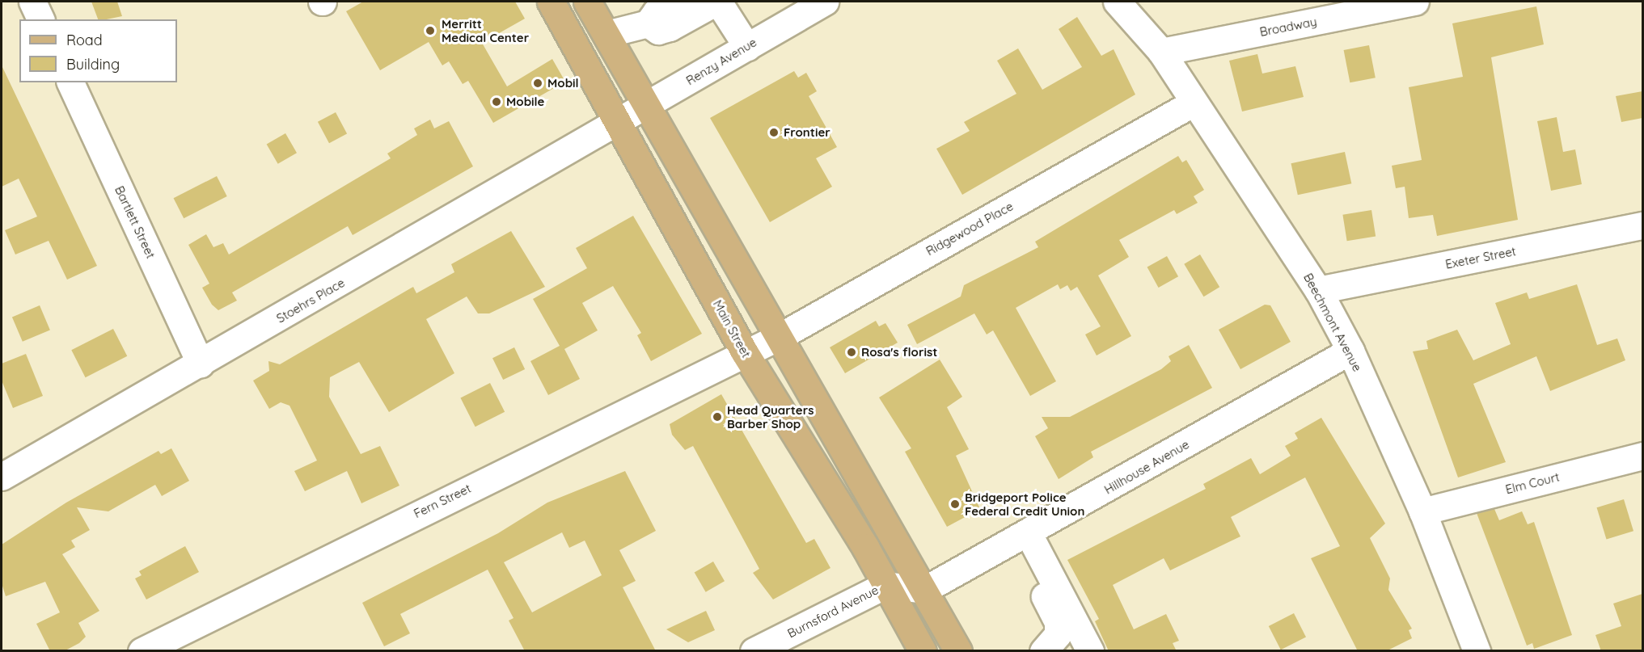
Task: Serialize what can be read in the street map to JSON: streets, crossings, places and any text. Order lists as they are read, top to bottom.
{
  "streets": {
    "main road": ["Main Street"],
    "street": [
      "Broadway",
      "Renzy Avenue",
      "Bartlett Street",
      "Ridgewood Place",
      "Exeter Street",
      "Stoehrs Place",
      "Beechmont Avenue",
      "Hillhouse Avenue",
      "Elm Court",
      "Fern Street",
      "Burnsford Avenue"
    ]
  },
  "crossings": [
    ["Broadway", "Beechmont Avenue"],
    ["Renzy Avenue", "Stoehrs Place"],
    ["Renzy Avenue", "Main Street"],
    ["Bartlett Street", "Stoehrs Place"],
    ["Ridgewood Place", "Beechmont Avenue"],
    ["Ridgewood Place", "Main Street"],
    ["Ridgewood Place", "Fern Street"],
    ["Exeter Street", "Beechmont Avenue"],
    ["Stoehrs Place", "Main Street"],
    ["Beechmont Avenue", "Hillhouse Avenue"],
    ["Beechmont Avenue", "Elm Court"],
    ["Main Street", "Fern Street"],
    ["Main Street", "Burnsford Avenue"]
  ],
  "places": [
    "Merritt Medical Center",
    "Mobil",
    "Mobile",
    "Frontier",
    "Rosa's florist",
    "Head Quarters Barber Shop",
    "Bridgeport Police Federal Credit Union"
  ],
  "legend": ["Road", "Building"]
}
